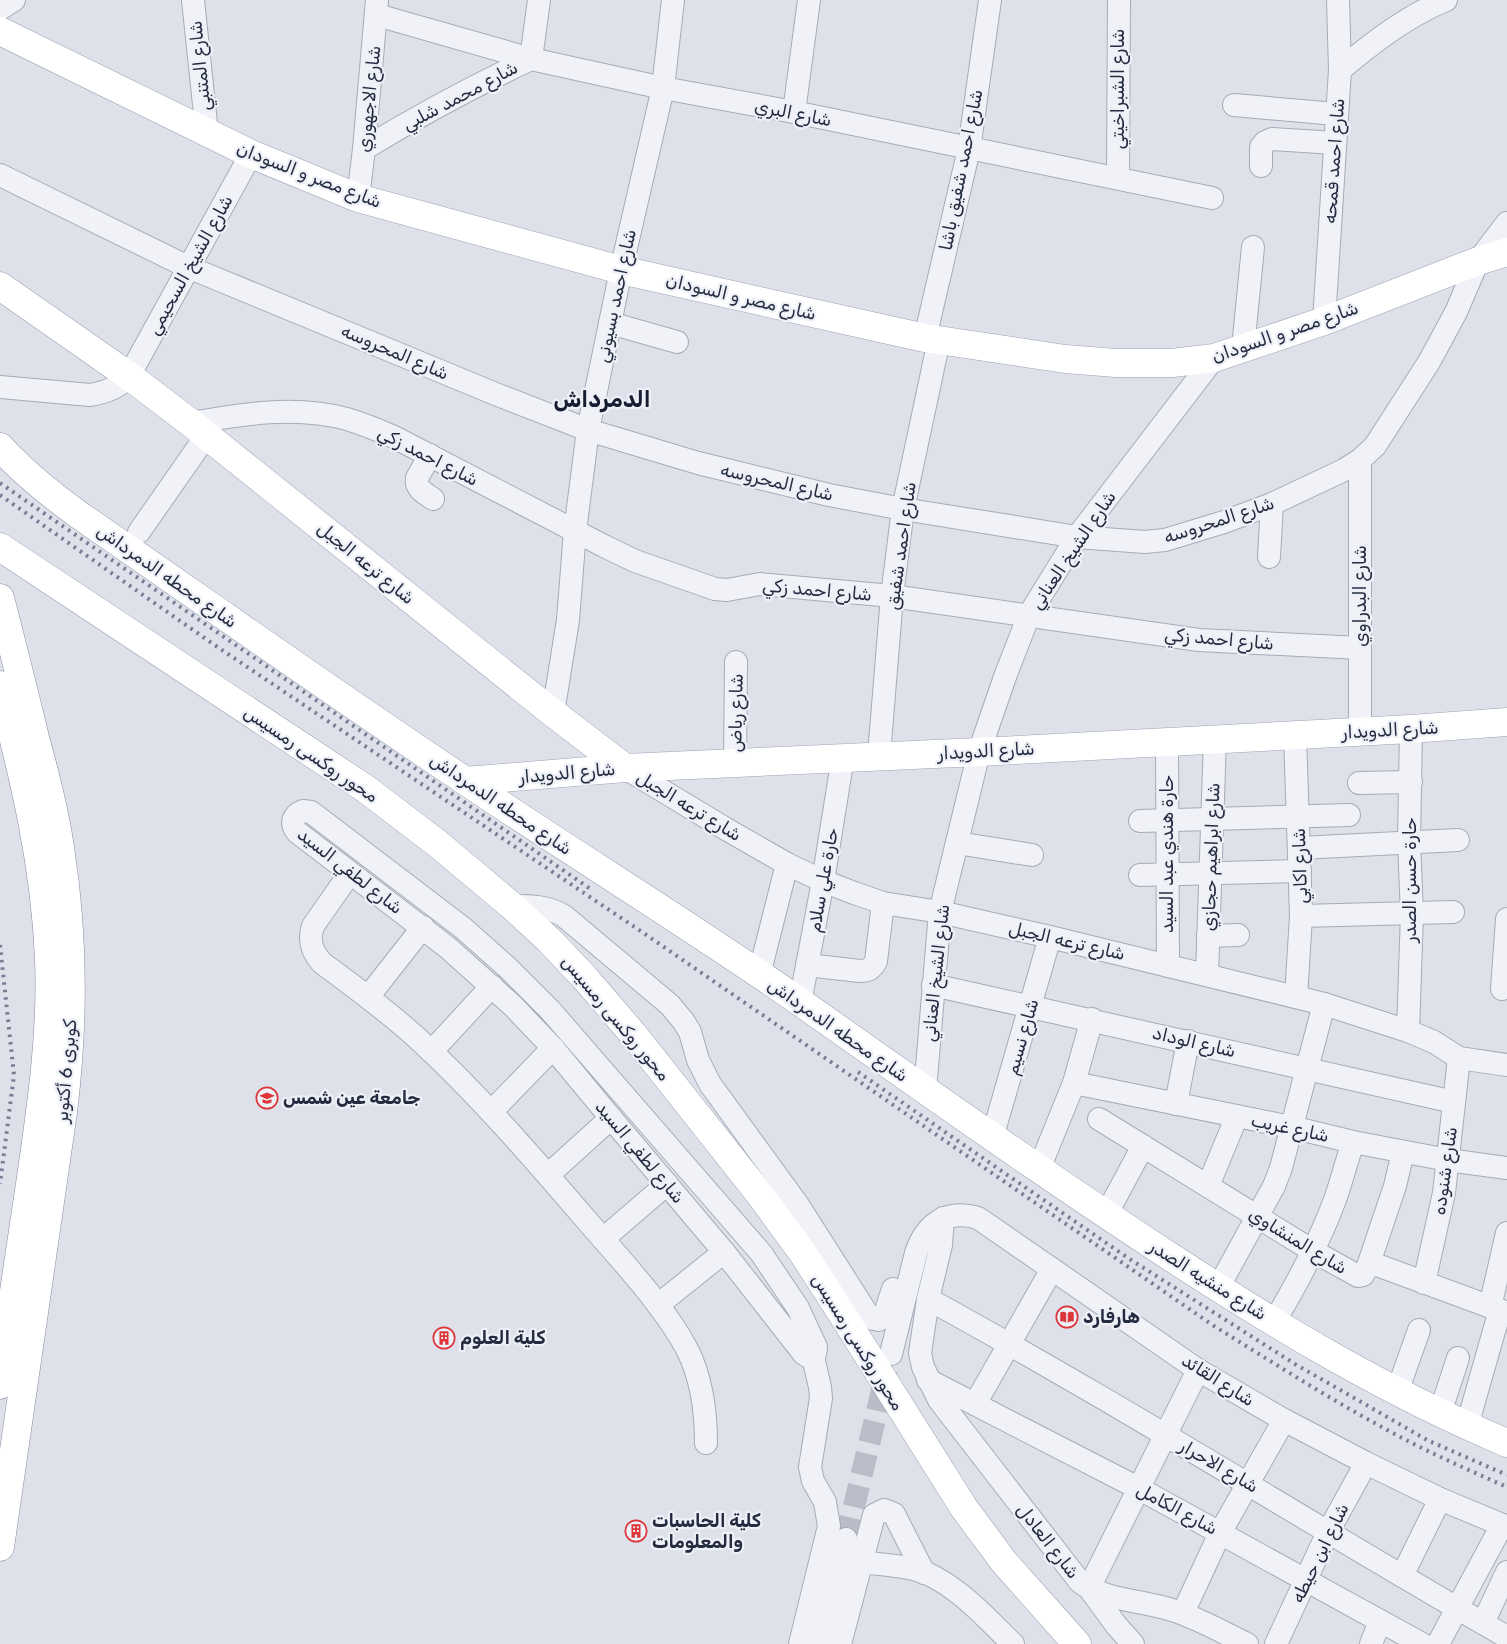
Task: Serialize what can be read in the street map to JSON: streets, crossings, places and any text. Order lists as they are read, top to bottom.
{
  "streets": {
    "main road": [
      "شارع مصر و السودان",
      "شارع ترعه الجبل",
      "شارع محطه الدمرداش",
      "شارع الدويدار",
      "محور روكسى رمسيس",
      "كوبرى 6 أكتوبر",
      "شارع منشيه الصدر"
    ],
    "street": [
      "شارع المتنبي",
      "شارع الشبراخيتي",
      "شارع محمد شلبي",
      "شارع الاجهوري",
      "شارع البري",
      "شارع احمد قمحه",
      "شارع احمد شفيق باشا",
      "شارع الشيخ السحيمي",
      "شارع احمد بسيوني",
      "شارع المحروسه",
      "شارع احمد زكي",
      "شارع احمد شفيق",
      "شارع الشيخ العناني",
      "شارع البدراوي",
      "شارع رياض",
      "حارة هندي عبد السيد",
      "شارع ابراهيم حجازي",
      "شارع اكابي",
      "شارع لطفي السيد",
      "حارة علي سلام",
      "حارة حسن الصدر",
      "شارع نسيم",
      "شارع الوداد",
      "شارع غريب",
      "شارع شنوده",
      "شارع المنشاوي",
      "شارع القائد",
      "شارع الاحرار",
      "شارع الكامل",
      "شارع العادل",
      "شارع ابن حيطه"
    ]
  },
  "crossings": [
    ["شارع المتنبي", "شارع مصر و السودان"],
    ["شارع الشبراخيتي", "شارع البري"],
    ["شارع محمد شلبي", "شارع الاجهوري"],
    ["شارع محمد شلبي", "شارع البري"],
    ["شارع الاجهوري", "شارع البري"],
    ["شارع الاجهوري", "شارع مصر و السودان"],
    ["شارع البري", "شارع احمد شفيق باشا"],
    ["شارع البري", "شارع احمد بسيوني"],
    ["شارع احمد قمحه", "شارع مصر و السودان"],
    ["شارع احمد شفيق باشا", "شارع مصر و السودان"],
    ["شارع احمد شفيق باشا", "شارع احمد شفيق"],
    ["شارع مصر و السودان", "شارع الشيخ السحيمي"],
    ["شارع مصر و السودان", "شارع احمد بسيوني"],
    ["شارع مصر و السودان", "شارع المحروسه"],
    ["شارع مصر و السودان", "شارع احمد شفيق"],
    ["شارع مصر و السودان", "شارع الشيخ العناني"],
    ["شارع الشيخ السحيمي", "شارع المحروسه"],
    ["شارع الشيخ السحيمي", "شارع ترعه الجبل"],
    ["شارع احمد بسيوني", "شارع المحروسه"],
    ["شارع احمد بسيوني", "شارع احمد زكي"],
    ["شارع احمد بسيوني", "شارع ترعه الجبل"],
    ["شارع المحروسه", "شارع احمد شفيق"],
    ["شارع المحروسه", "شارع الشيخ العناني"],
    ["شارع المحروسه", "شارع البدراوي"],
    ["شارع احمد زكي", "شارع احمد شفيق"],
    ["شارع احمد زكي", "شارع الشيخ العناني"],
    ["شارع احمد زكي", "شارع ترعه الجبل"],
    ["شارع احمد زكي", "شارع البدراوي"],
    ["شارع احمد شفيق", "شارع الدويدار"],
    ["شارع الشيخ العناني", "شارع ترعه الجبل"],
    ["شارع الشيخ العناني", "شارع محطه الدمرداش"],
    ["شارع الشيخ العناني", "شارع الدويدار"],
    ["شارع الشيخ العناني", "شارع الوداد"],
    ["شارع الشيخ العناني", "شارع منشيه الصدر"],
    ["شارع ترعه الجبل", "شارع الدويدار"],
    ["شارع ترعه الجبل", "حارة هندي عبد السيد"],
    ["شارع ترعه الجبل", "شارع ابراهيم حجازي"],
    ["شارع ترعه الجبل", "شارع اكابي"],
    ["شارع ترعه الجبل", "حارة علي سلام"],
    ["شارع ترعه الجبل", "حارة حسن الصدر"],
    ["شارع ترعه الجبل", "شارع نسيم"],
    ["شارع ترعه الجبل", "شارع شنوده"],
    ["شارع محطه الدمرداش", "شارع الدويدار"],
    ["شارع محطه الدمرداش", "حارة علي سلام"],
    ["شارع محطه الدمرداش", "شارع منشيه الصدر"],
    ["شارع البدراوي", "شارع الدويدار"],
    ["شارع رياض", "شارع الدويدار"],
    ["شارع الدويدار", "حارة هندي عبد السيد"],
    ["شارع الدويدار", "شارع ابراهيم حجازي"],
    ["شارع الدويدار", "شارع اكابي"],
    ["شارع الدويدار", "حارة علي سلام"],
    ["شارع الدويدار", "حارة حسن الصدر"],
    ["محور روكسى رمسيس", "شارع القائد"],
    ["شارع نسيم", "شارع الوداد"],
    ["شارع نسيم", "شارع منشيه الصدر"],
    ["شارع الوداد", "شارع شنوده"],
    ["شارع غريب", "شارع شنوده"],
    ["شارع شنوده", "شارع المنشاوي"],
    ["شارع القائد", "شارع العادل"],
    ["شارع القائد", "شارع ابن حيطه"],
    ["شارع الاحرار", "شارع العادل"],
    ["شارع الاحرار", "شارع ابن حيطه"],
    ["شارع الكامل", "شارع العادل"],
    ["شارع الكامل", "شارع ابن حيطه"]
  ],
  "districts": ["الدمرداش"],
  "places": {
    "school or university": ["جامعة عين شمس"],
    "library": ["هارفارد"],
    "building": ["كلية العلوم", "كلية الحاسبات والمعلومات"]
  }
}
